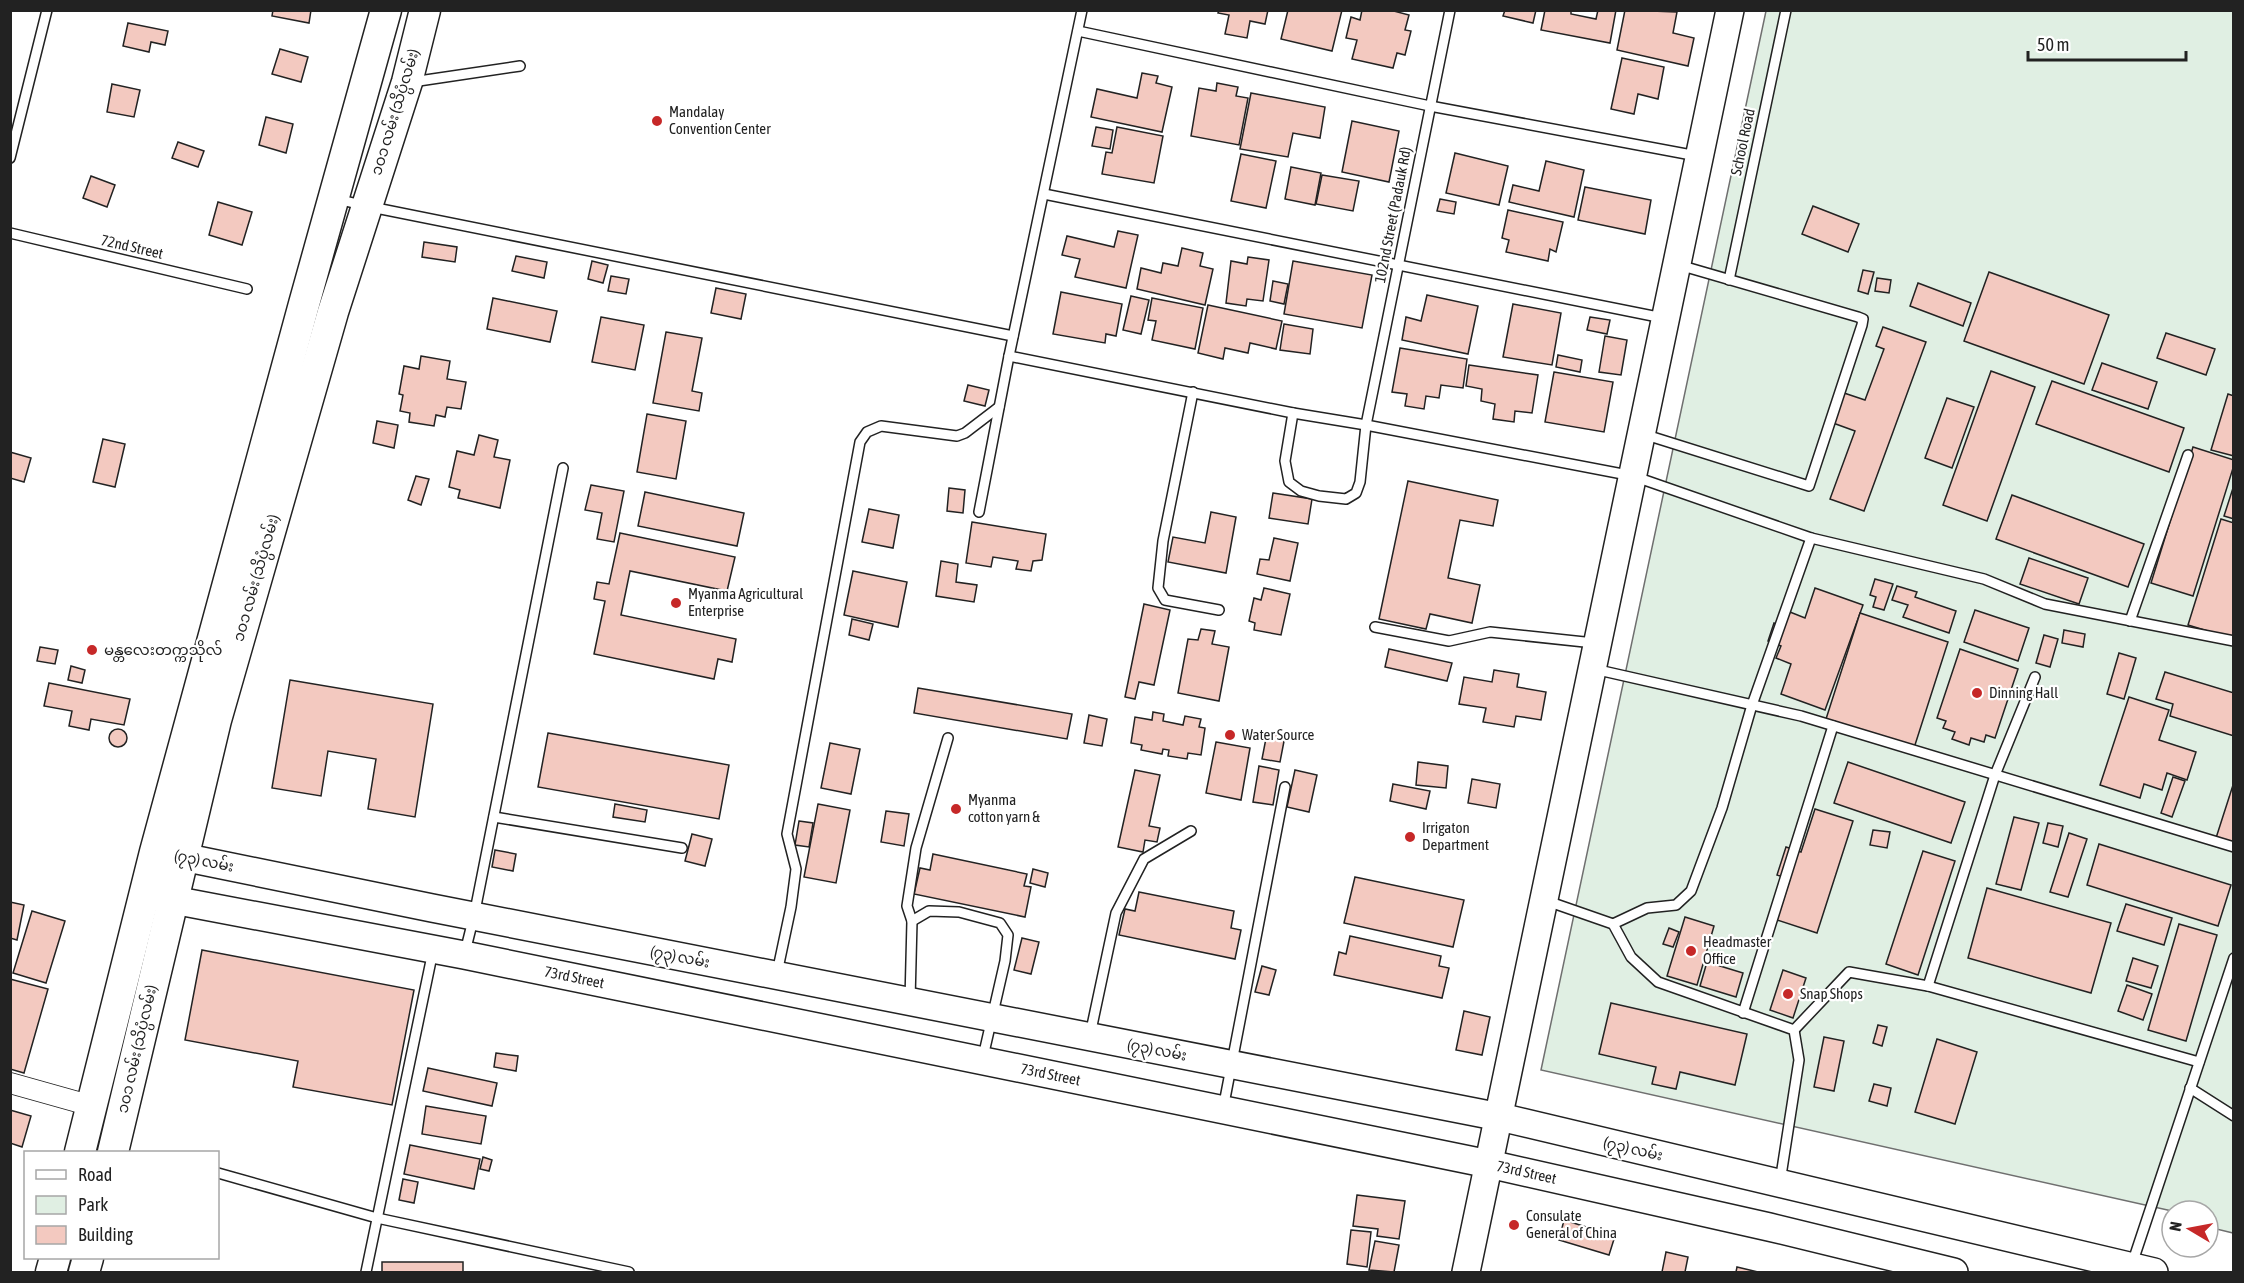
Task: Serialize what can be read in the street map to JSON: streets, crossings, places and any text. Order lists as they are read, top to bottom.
{
  "streets": {
    "main road": ["၁၀၁ လမ်း (သိပ္ပံလမ်း)", "(၇၃) လမ်း", "73rd Street"],
    "lane": ["School Road", "102nd Street (Padauk Rd)", "72nd Street"]
  },
  "crossings": [
    ["၁၀၁ လမ်း (သိပ္ပံလမ်း)", "(၇၃) လမ်း"],
    ["၁၀၁ လမ်း (သိပ္ပံလမ်း)", "73rd Street"]
  ],
  "places": [
    "Mandalay Convention Center",
    "Myanma Agricultural Enterprise",
    "မန္တလေးတက္ကသိုလ်",
    "Dinning Hall",
    "Water Source",
    "Myanma cotton yarn &",
    "Irrigaton Department",
    "Headmaster Office",
    "Snap Shops",
    "Consulate General of China"
  ],
  "legend": ["Road", "Park", "Building"],
  "scale_bar": "50 m",
  "north": "left"
}
